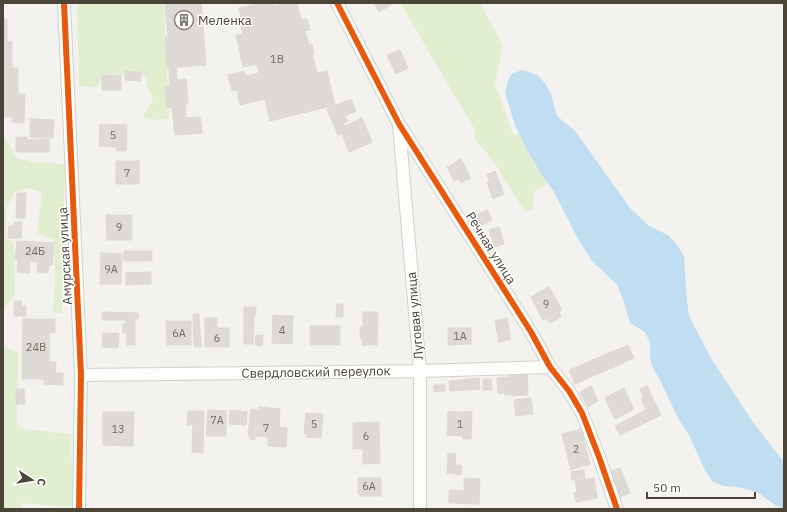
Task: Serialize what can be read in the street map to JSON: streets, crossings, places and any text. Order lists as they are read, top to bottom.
{
  "streets": {
    "street": [
      "Речная улица",
      "Амурская улица",
      "Луговая улица",
      "Свердловский переулок"
    ]
  },
  "crossings": [
    ["Речная улица", "Луговая улица"],
    ["Речная улица", "Свердловский переулок"],
    ["Амурская улица", "Свердловский переулок"],
    ["Луговая улица", "Свердловский переулок"]
  ],
  "places": {
    "building": ["Меленка"]
  },
  "house_numbers": [
    "1В",
    "5",
    "7",
    "9",
    "24Б",
    "9А",
    "9",
    "4",
    "6А",
    "1А",
    "6",
    "24В",
    "7А",
    "5",
    "1",
    "7",
    "13",
    "6",
    "2",
    "6А"
  ],
  "scale_bar": "50 m",
  "north": "right"
}
